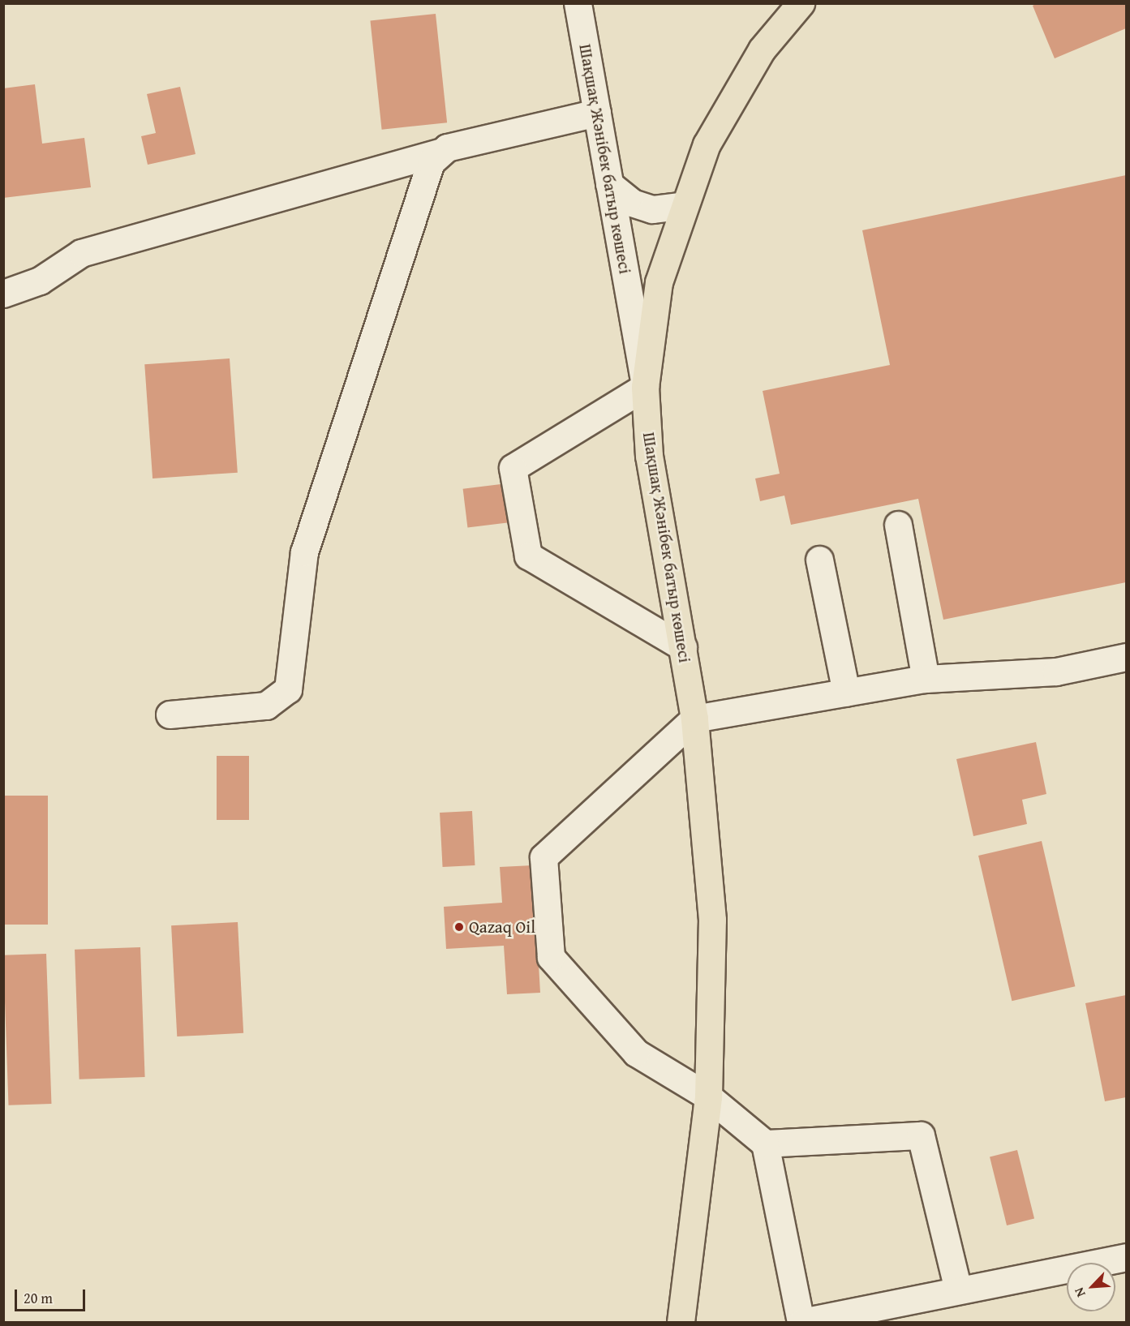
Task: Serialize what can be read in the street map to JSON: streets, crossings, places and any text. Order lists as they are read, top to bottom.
{
  "streets": {
    "main road": ["Шақшақ Жәнібек батыр көшесі"]
  },
  "places": ["Qazaq Oil"],
  "scale_bar": "20 m",
  "north": "bottom left"
}
